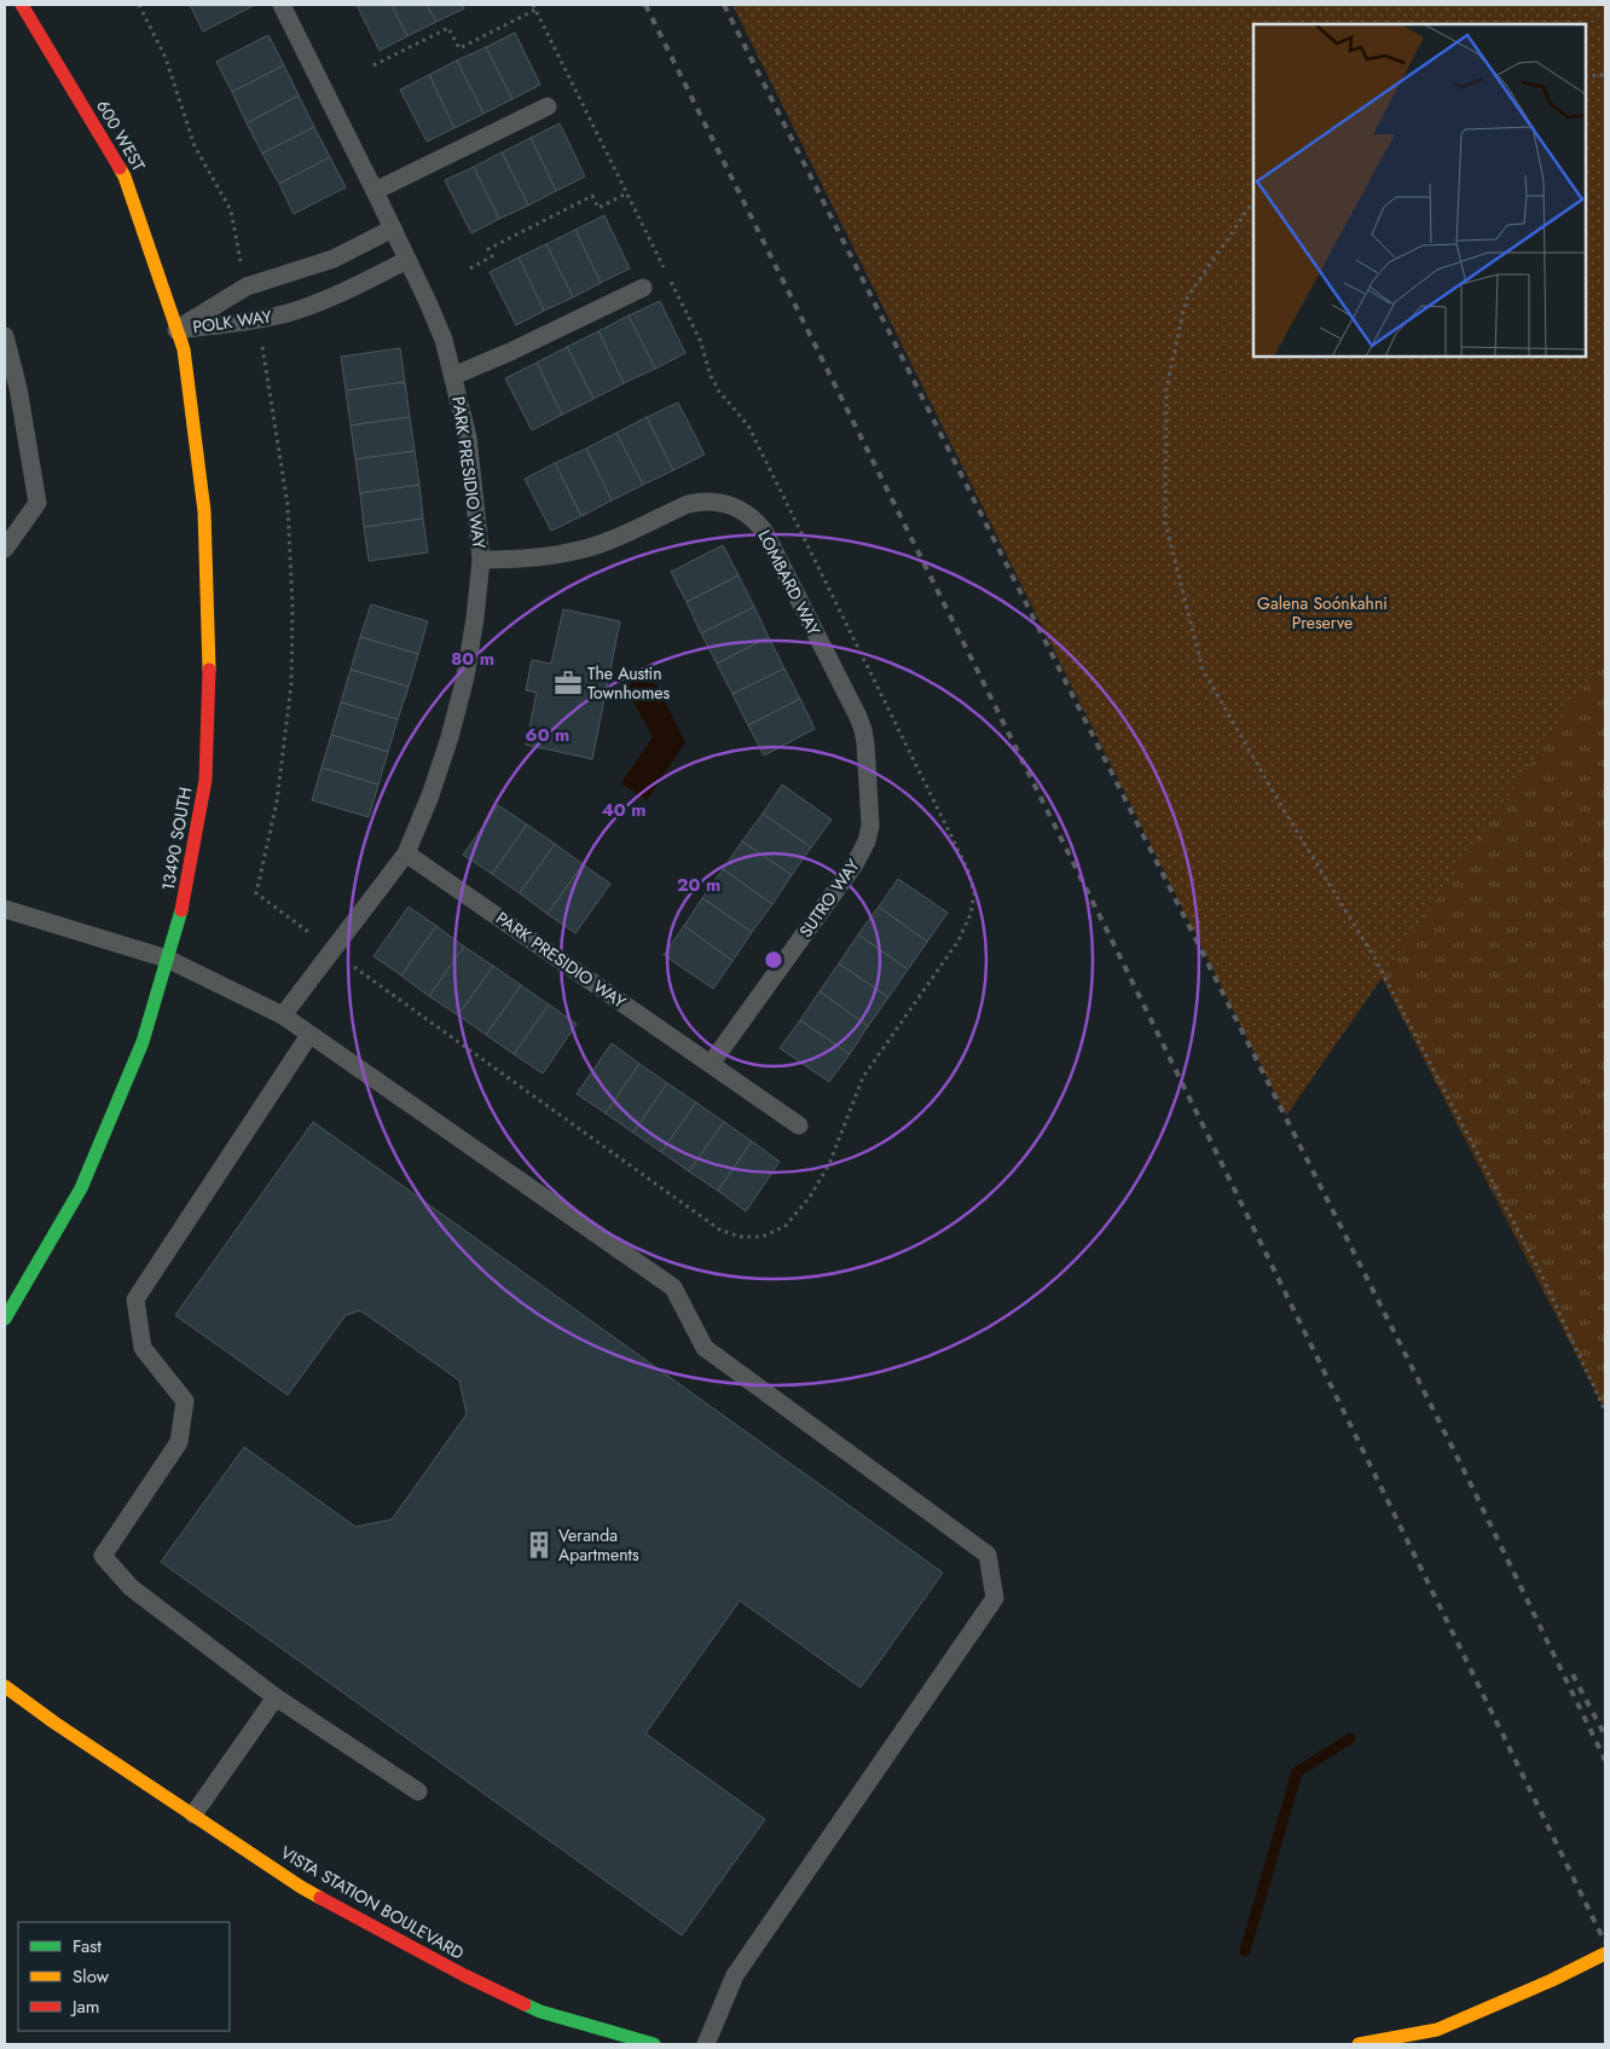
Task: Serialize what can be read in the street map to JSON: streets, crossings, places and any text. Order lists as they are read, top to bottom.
{
  "streets": {
    "main road": ["600 WEST", "13490 SOUTH", "VISTA STATION BOULEVARD"],
    "lane": [
      "POLK WAY",
      "PARK PRESIDIO WAY",
      "LOMBARD WAY",
      "SUTRO WAY"
    ]
  },
  "crossings": [
    ["600 WEST", "POLK WAY"],
    ["600 WEST", "13490 SOUTH"],
    ["POLK WAY", "PARK PRESIDIO WAY"],
    ["POLK WAY", "13490 SOUTH"],
    ["PARK PRESIDIO WAY", "LOMBARD WAY"],
    ["PARK PRESIDIO WAY", "SUTRO WAY"],
    ["LOMBARD WAY", "SUTRO WAY"]
  ],
  "parks": ["Galena Soónkahni Preserve"],
  "places": {
    "office": ["The Austin Townhomes"],
    "building": ["Veranda Apartments"]
  },
  "legend": ["Fast", "Slow", "Jam"],
  "rings": [
    "80 m",
    "60 m",
    "40 m",
    "20 m"
  ]
}
